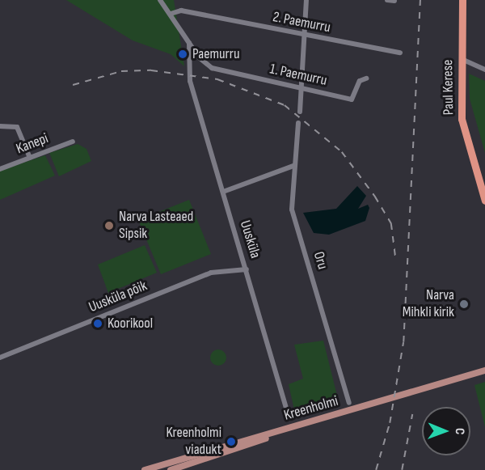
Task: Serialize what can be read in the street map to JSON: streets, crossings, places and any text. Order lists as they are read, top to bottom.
{
  "streets": {
    "highway": ["Paul Kerese"],
    "main road": ["Kreenholmi"],
    "street": [
      "2. Paemurru",
      "1. Paemurru",
      "Kanepi",
      "Uusküla",
      "Oru",
      "Uusküla põik"
    ]
  },
  "crossings": [
    ["1. Paemurru", "Uusküla"],
    ["Uusküla", "Uusküla põik"]
  ],
  "places": [
    "Paemurru",
    "Narva Lasteaed Sipsik",
    "Narva Mihkli kirik",
    "Koorikool",
    "Kreenholmi viadukt"
  ],
  "north": "right"
}
